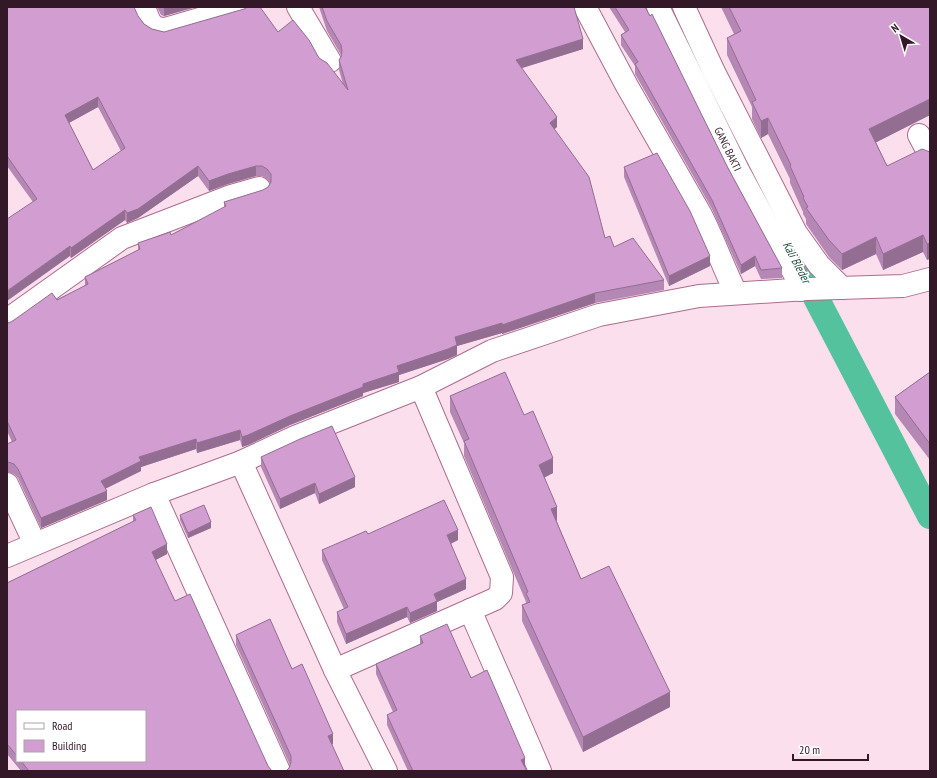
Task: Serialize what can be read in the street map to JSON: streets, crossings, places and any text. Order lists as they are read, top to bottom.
{
  "streets": {
    "street": ["GANG BAKTI"]
  },
  "water": ["Kali Bleder"],
  "legend": ["Road", "Building"],
  "scale_bar": "20 m",
  "north": "top left"
}
